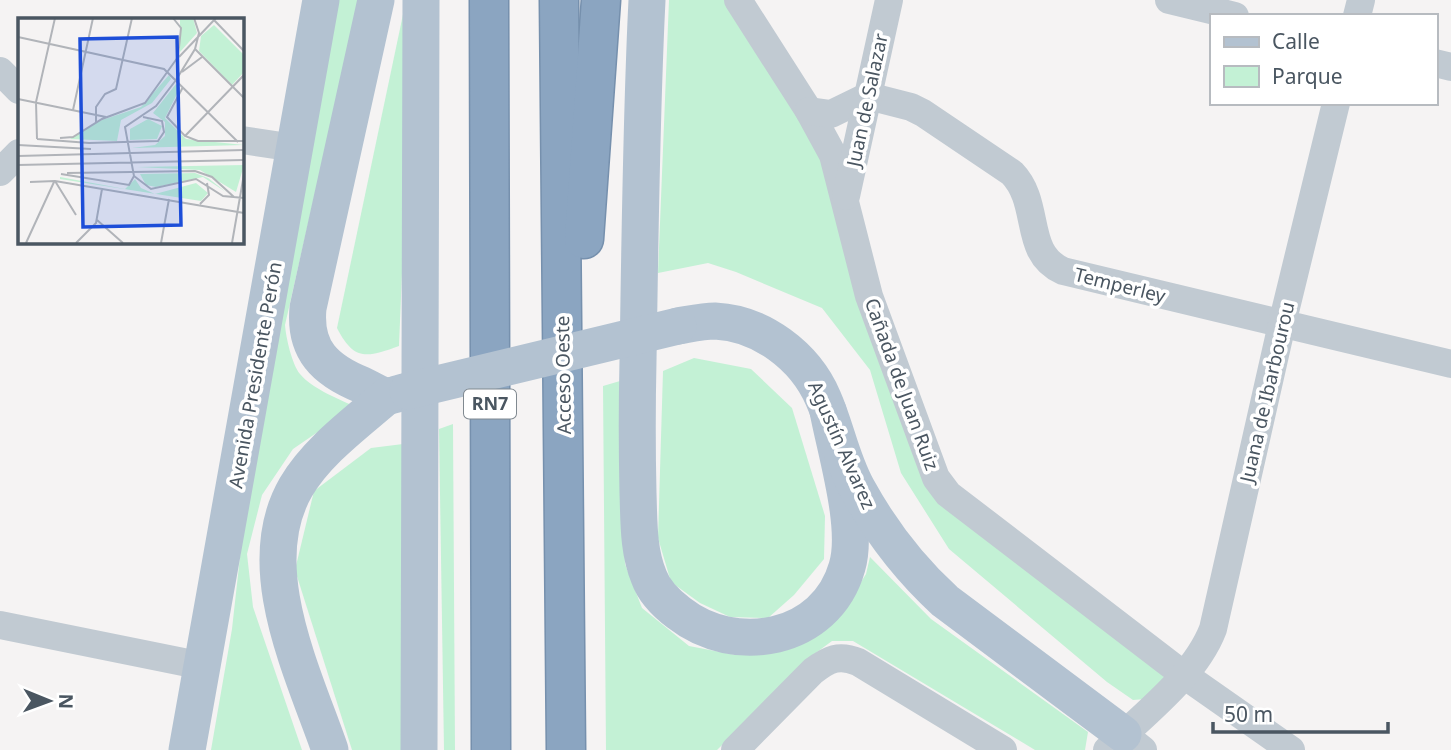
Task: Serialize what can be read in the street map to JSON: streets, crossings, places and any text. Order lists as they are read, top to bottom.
{
  "streets": {
    "highway": ["Acceso Oeste", "RN7"],
    "main road": ["Avenida Presidente Perón", "Agustín Alvarez"],
    "street": [
      "Juan de Salazar",
      "Temperley",
      "Cañada de Juan Ruiz",
      "Juana de Ibarbourou"
    ]
  },
  "crossings": [
    ["Juan de Salazar", "Temperley"],
    ["Juan de Salazar", "Cañada de Juan Ruiz"],
    ["Temperley", "Juana de Ibarbourou"],
    ["Cañada de Juan Ruiz", "Juana de Ibarbourou"],
    ["Juana de Ibarbourou", "Agustín Alvarez"]
  ],
  "legend": ["Calle", "Parque"],
  "scale_bar": "50 m",
  "north": "right"
}
